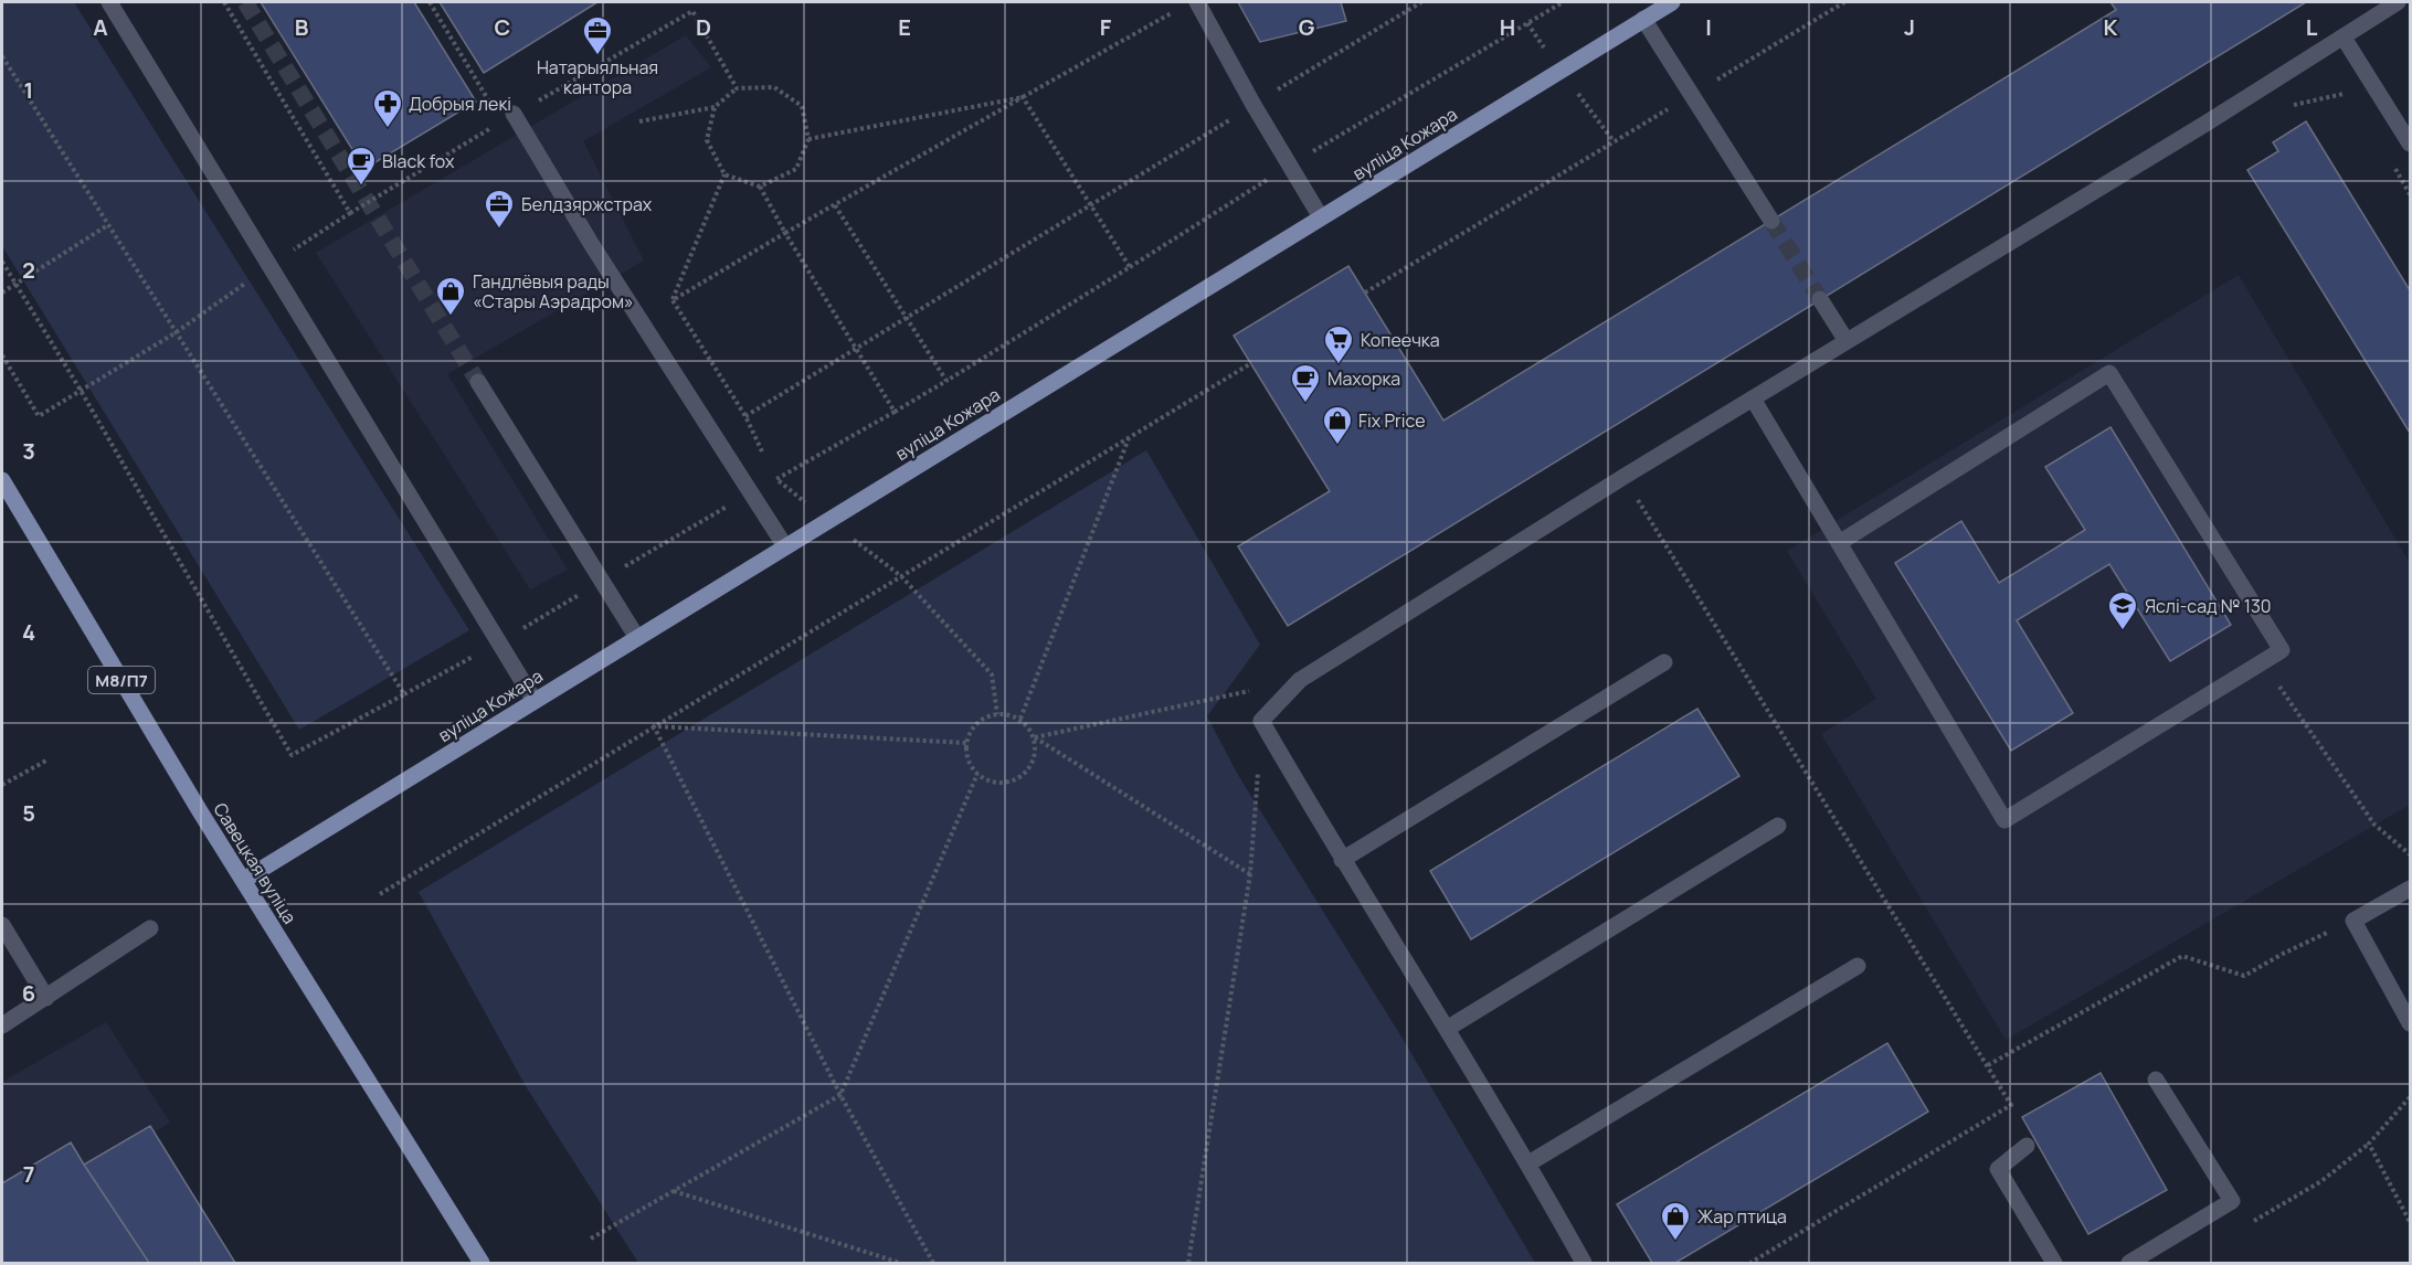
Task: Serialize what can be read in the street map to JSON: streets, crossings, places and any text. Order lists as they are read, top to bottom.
{
  "streets": {
    "main road": ["вуліца Кожара", "М8/П7", "Савецкая вуліца"]
  },
  "crossings": [
    ["вуліца Кожара", "Савецкая вуліца"]
  ],
  "places": {
    "office": ["Натарыяльная кантора", "Белдзяржстрах"],
    "pharmacy": ["Добрыя лекі"],
    "cafe": ["Black fox", "Махорка"],
    "shop": ["Гандлёвыя рады «Стары Аэрадром»", "Fix Price", "Жар птица"],
    "supermarket": ["Копеечка"],
    "school or university": ["Яслі-сад № 130"]
  },
  "grid": {
    "columns": [
      "A",
      "B",
      "C",
      "D",
      "E",
      "F",
      "G",
      "H",
      "I",
      "J",
      "K",
      "L"
    ],
    "rows": [
      "1",
      "2",
      "3",
      "4",
      "5",
      "6",
      "7"
    ]
  }
}
